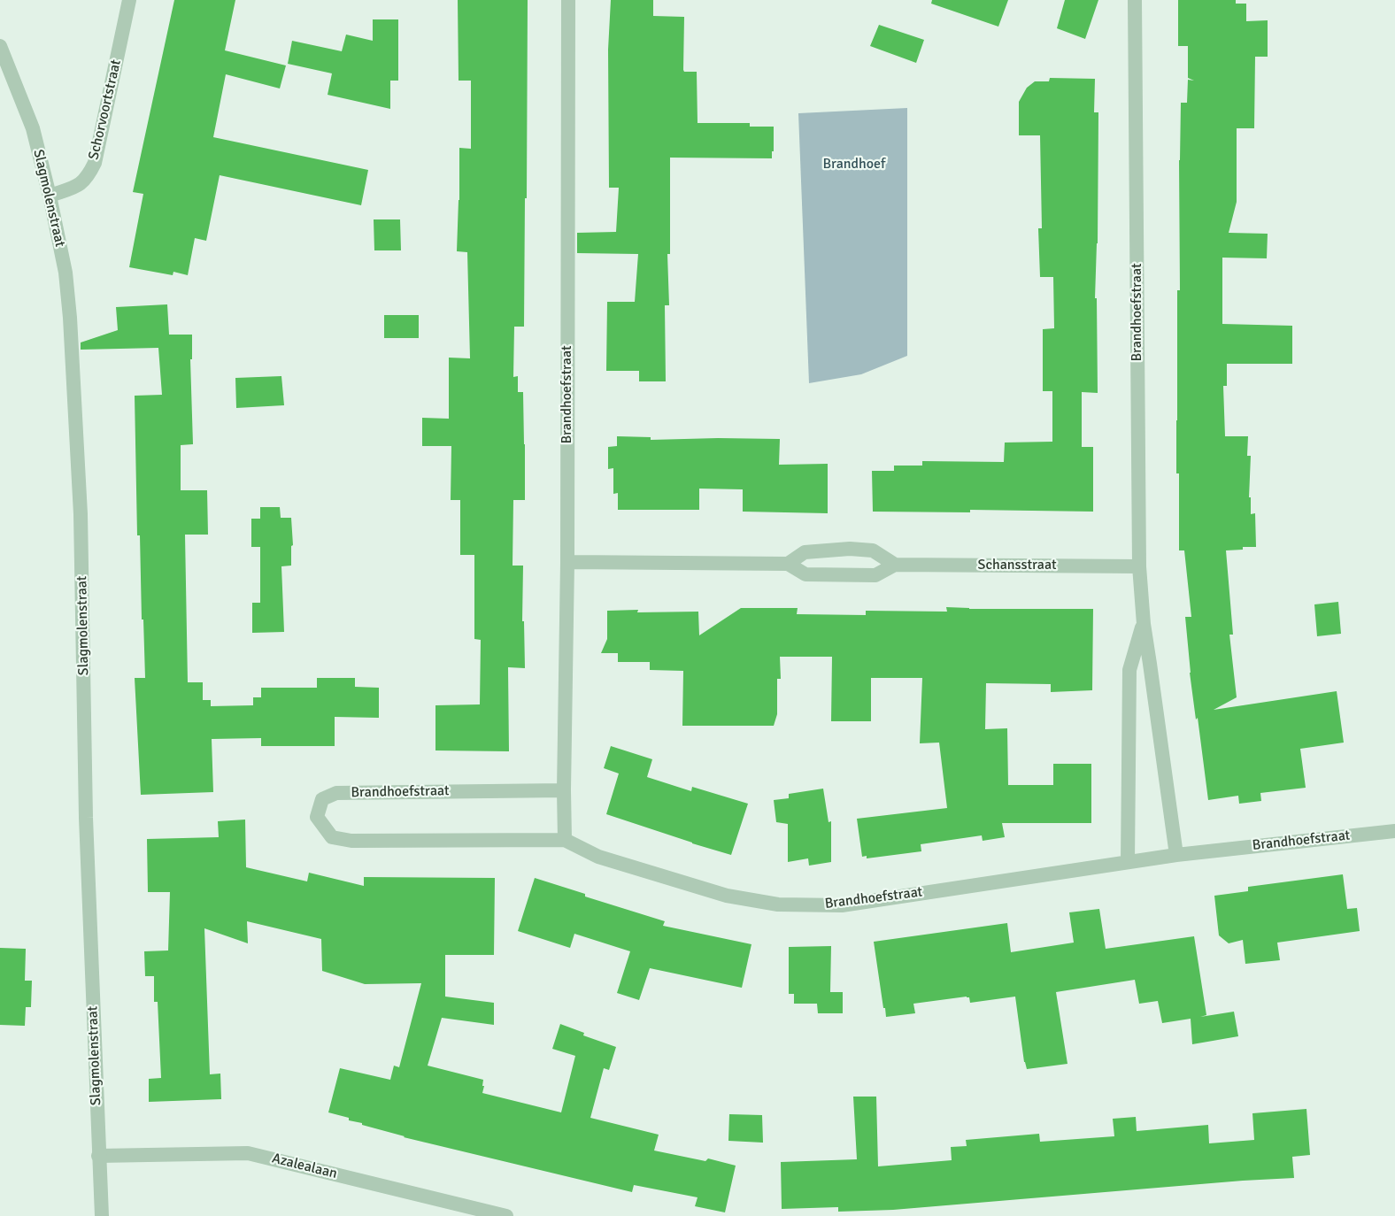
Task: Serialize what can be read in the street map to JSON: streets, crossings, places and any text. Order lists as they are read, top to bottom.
{
  "streets": {
    "street": [
      "Schorvoortstraat",
      "Slagmolenstraat",
      "Brandhoefstraat",
      "Schansstraat",
      "Azalealaan"
    ]
  },
  "crossings": [
    ["Schorvoortstraat", "Slagmolenstraat"],
    ["Slagmolenstraat", "Azalealaan"],
    ["Brandhoefstraat", "Schansstraat"]
  ],
  "parks": ["Brandhoef"]
}
